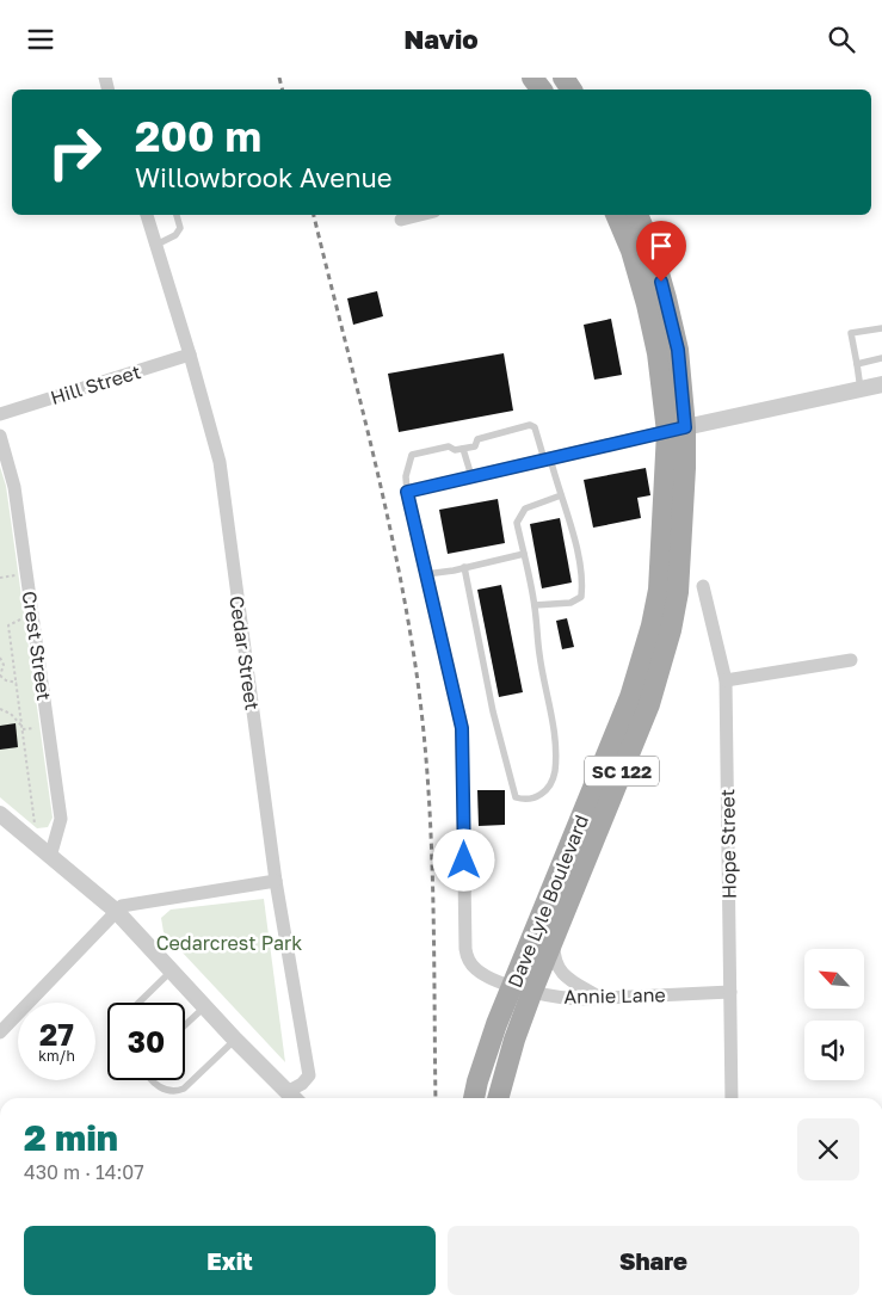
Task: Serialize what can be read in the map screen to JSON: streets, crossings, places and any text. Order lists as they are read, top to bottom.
{
  "streets": {
    "main road": ["SC 122", "Dave Lyle Boulevard"],
    "street": [
      "Hill Street",
      "Crest Street",
      "Cedar Street",
      "Hope Street",
      "Annie Lane"
    ]
  },
  "crossings": [
    ["Hill Street", "Cedar Street"],
    ["Hope Street", "Annie Lane"],
    ["Dave Lyle Boulevard", "Annie Lane"]
  ],
  "parks": ["Cedarcrest Park"],
  "north": "top left",
  "page": {
    "header": "Navio",
    "turn": ["200 m", "Willowbrook Avenue"],
    "speed": "27 km/h",
    "limit": "30",
    "heading": ["2 min", "430 m · 14:07"],
    "buttons": ["Exit", "Share"]
  }
}
